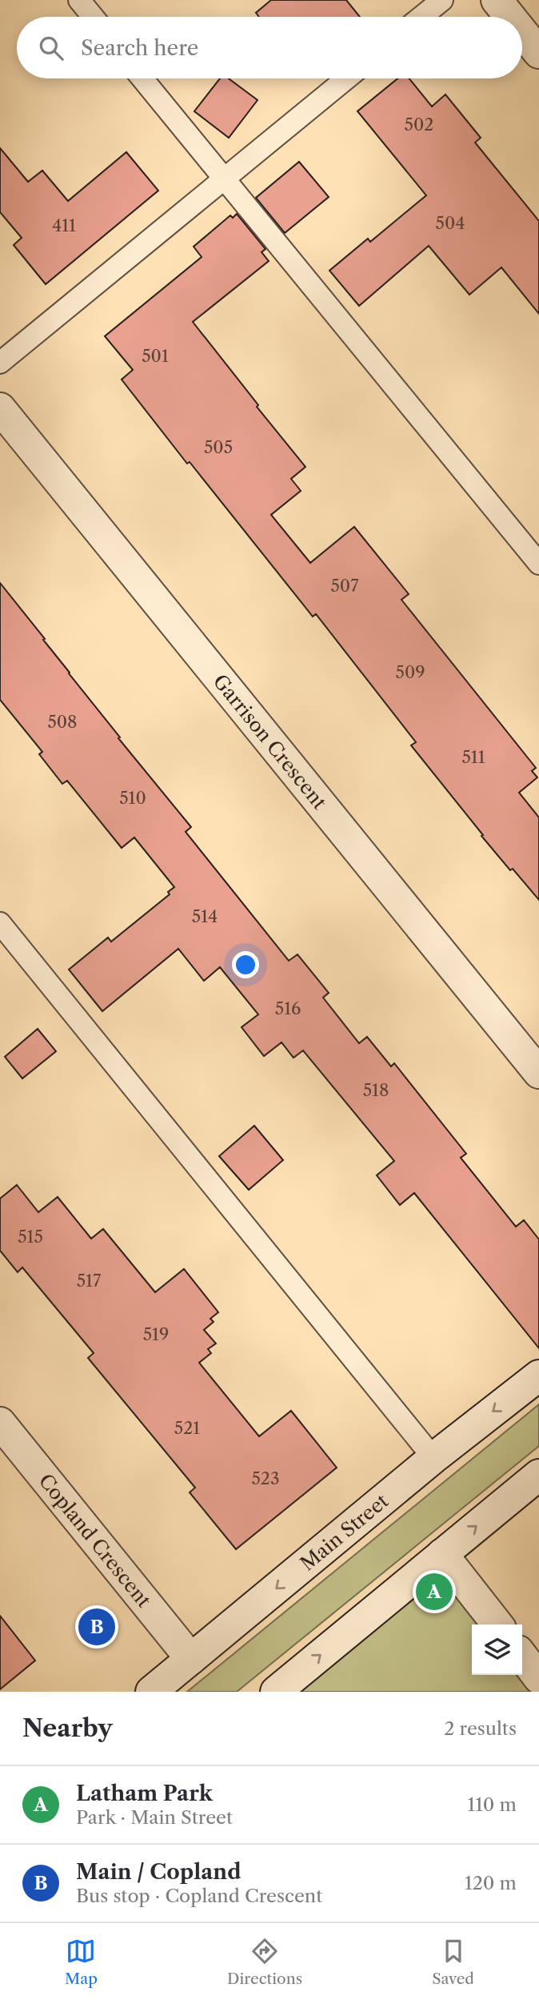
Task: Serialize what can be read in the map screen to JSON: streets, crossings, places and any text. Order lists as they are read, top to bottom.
{
  "streets": {
    "street": ["Garrison Crescent", "Main Street", "Copland Crescent"]
  },
  "crossings": [
    ["Main Street", "Copland Crescent"]
  ],
  "house_numbers": [
    "502",
    "504",
    "411",
    "501",
    "505",
    "507",
    "509",
    "508",
    "511",
    "510",
    "514",
    "516",
    "518",
    "515",
    "517",
    "519",
    "521",
    "523"
  ],
  "page": {
    "search": "Search here",
    "pins": ["A", "B"],
    "heading": ["Nearby", "2 results"],
    "list": [
      {
        "mark": "A",
        "name": "Latham Park",
        "note": "Park · Main Street",
        "value": "110 m"
      },
      {
        "mark": "B",
        "name": "Main / Copland",
        "note": "Bus stop · Copland Crescent",
        "value": "120 m"
      }
    ],
    "nav": ["Map", "Directions", "Saved"]
  }
}
